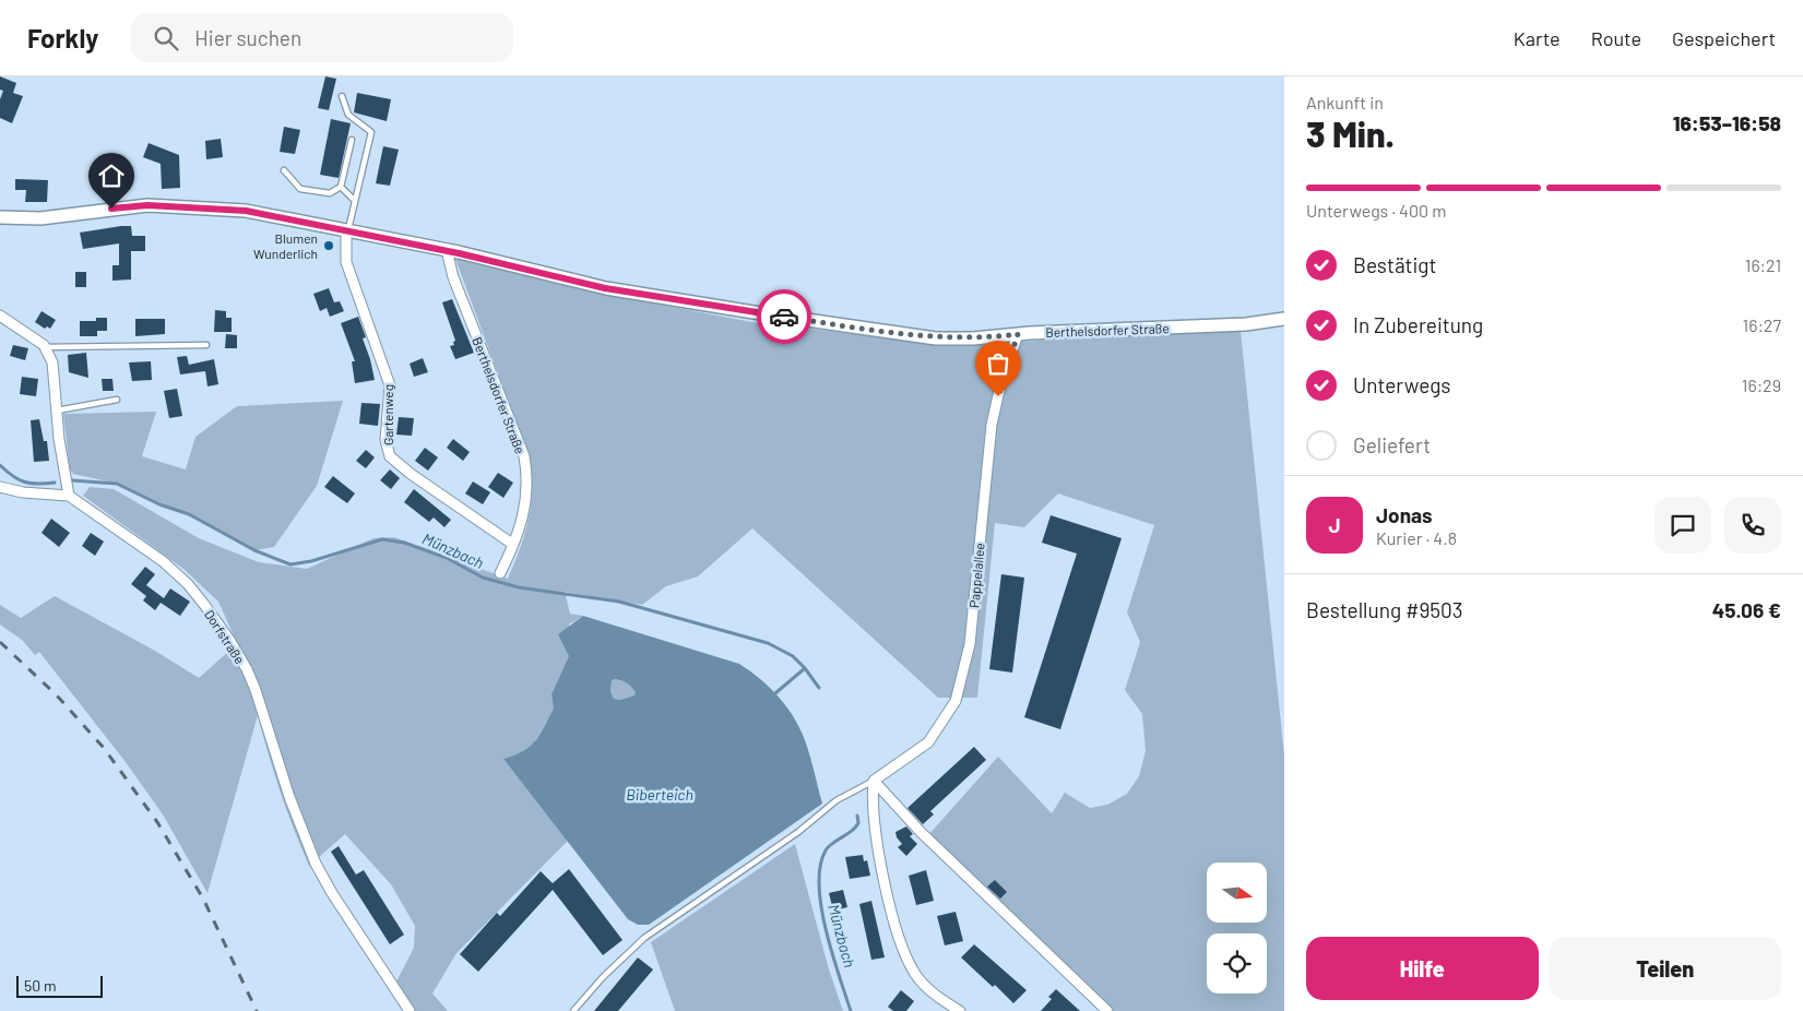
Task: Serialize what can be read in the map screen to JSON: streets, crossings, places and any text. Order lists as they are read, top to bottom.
{
  "streets": {
    "street": [
      "Berthelsdorfer Straße",
      "Gartenweg",
      "Pappelallee",
      "Dorfstraße"
    ]
  },
  "crossings": [
    ["Berthelsdorfer Straße", "Gartenweg"],
    ["Berthelsdorfer Straße", "Pappelallee"]
  ],
  "water": ["Münzbach", "Biberteich"],
  "places": ["Blumen Wunderlich"],
  "scale_bar": "50 m",
  "north": "right",
  "page": {
    "header": "Forkly",
    "search": "Hier suchen",
    "nav": ["Karte", "Route", "Gespeichert"],
    "heading": ["3 Min.", "Ankunft in", "16:53–16:58"],
    "panel": [
      "Jonas",
      "Kurier · 4.8",
      "Bestellung #9503",
      "45.06 €"
    ],
    "bar": "Unterwegs · 400 m",
    "list": [
      ["Bestätigt", "16:21"],
      ["In Zubereitung", "16:27"],
      ["Unterwegs", "16:29"],
      "Geliefert"
    ],
    "round": "J",
    "buttons": ["Hilfe", "Teilen"],
    "scale": "50 m"
  }
}
